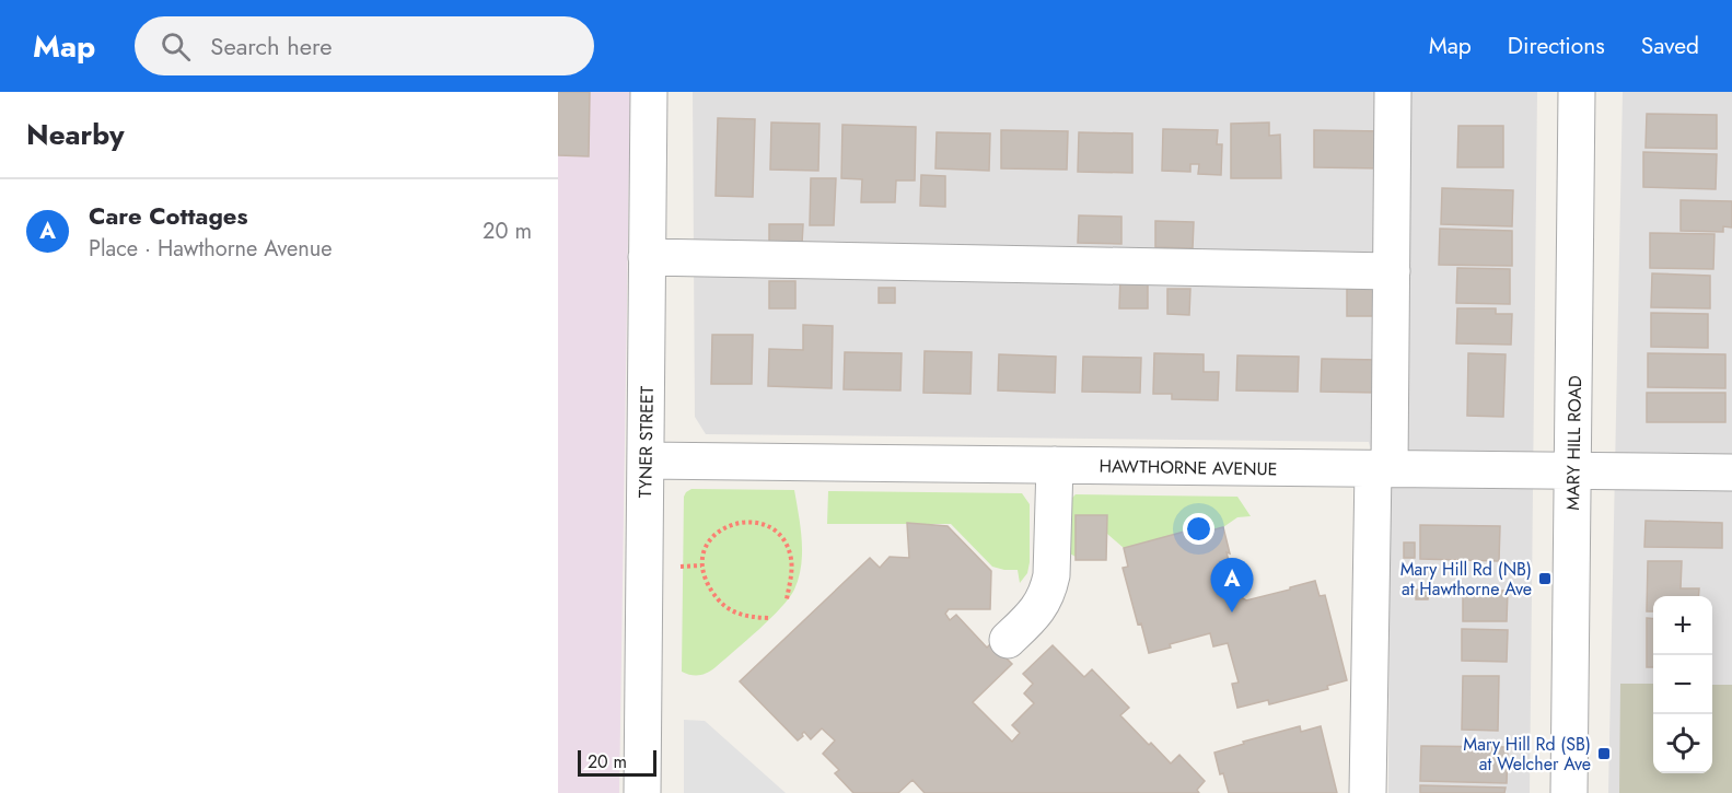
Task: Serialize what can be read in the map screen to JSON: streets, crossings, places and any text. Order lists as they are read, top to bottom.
{
  "streets": {
    "street": ["TYNER STREET", "MARY HILL ROAD", "HAWTHORNE AVENUE"]
  },
  "crossings": [
    ["TYNER STREET", "HAWTHORNE AVENUE"],
    ["MARY HILL ROAD", "HAWTHORNE AVENUE"]
  ],
  "places": {
    "transit": ["Mary Hill Rd (NB) at Hawthorne Ave", "Mary Hill Rd (SB) at Welcher Ave"]
  },
  "scale_bar": "20 m",
  "page": {
    "header": "Map",
    "search": "Search here",
    "nav": ["Map", "Directions", "Saved"],
    "heading": "Nearby",
    "list": [
      {
        "mark": "A",
        "name": "Care Cottages",
        "note": "Place · Hawthorne Avenue",
        "value": "20 m"
      }
    ],
    "pins": "A",
    "map_buttons": ["+", "−"],
    "scale": "20 m"
  }
}
